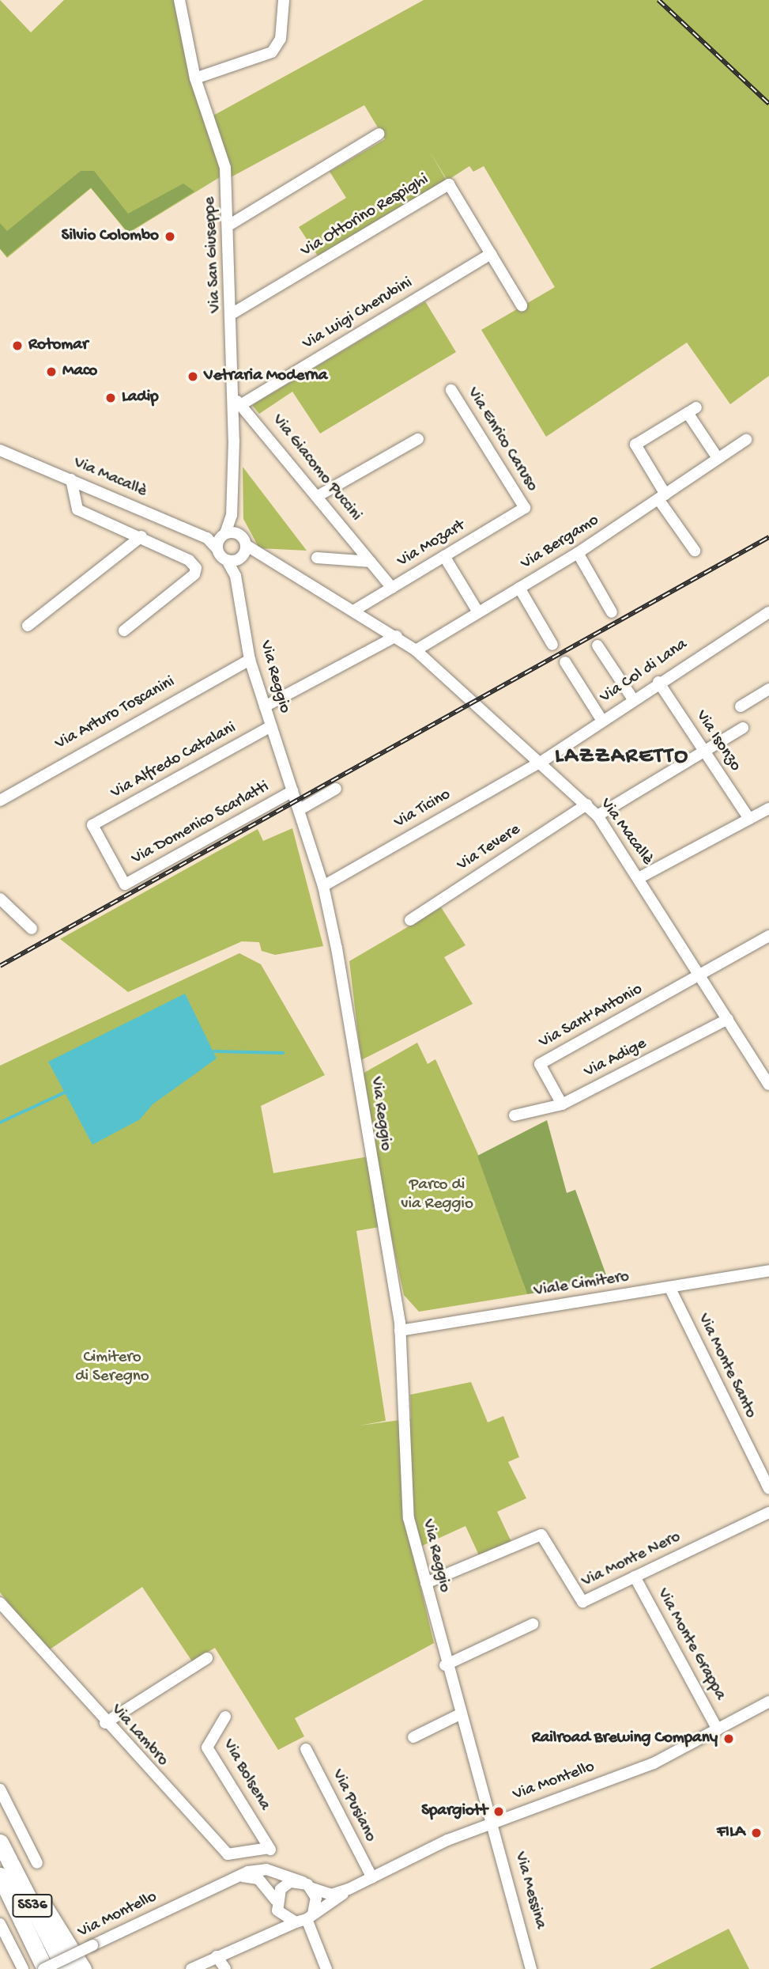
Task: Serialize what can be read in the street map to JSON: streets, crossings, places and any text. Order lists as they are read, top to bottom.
{
  "streets": {
    "highway": ["SS36"],
    "street": [
      "Via Ottorino Respighi",
      "Via San Giuseppe",
      "Via Luigi Cherubini",
      "Via Enrico Caruso",
      "Via Giacomo Puccini",
      "Via Macallè",
      "Via Bergamo",
      "Via Mozart",
      "Via Col di Lana",
      "Via Reggio",
      "Via Arturo Toscanini",
      "Via Isonzo",
      "Via Alfredo Catalani",
      "Via Ticino",
      "Via Domenico Scarlatti",
      "Via Tevere",
      "Via Sant'Antonio",
      "Via Adige",
      "Viale Cimitero",
      "Via Monte Santo",
      "Via Monte Nero",
      "Via Monte Grappa",
      "Via Lambro",
      "Via Bolsena",
      "Via Montello",
      "Via Pusiano",
      "Via Messina"
    ]
  },
  "crossings": [
    ["Via Ottorino Respighi", "Via San Giuseppe"],
    ["Via Ottorino Respighi", "Via Luigi Cherubini"],
    ["Via San Giuseppe", "Via Luigi Cherubini"],
    ["Via San Giuseppe", "Via Giacomo Puccini"],
    ["Via San Giuseppe", "Via Macallè"],
    ["Via Luigi Cherubini", "Via Giacomo Puccini"],
    ["Via Enrico Caruso", "Via Mozart"],
    ["Via Giacomo Puccini", "Via Mozart"],
    ["Via Macallè", "Via Bergamo"],
    ["Via Macallè", "Via Mozart"],
    ["Via Macallè", "Via Col di Lana"],
    ["Via Macallè", "Via Reggio"],
    ["Via Macallè", "Via Ticino"],
    ["Via Macallè", "Via Tevere"],
    ["Via Macallè", "Via Sant'Antonio"],
    ["Via Macallè", "Via Adige"],
    ["Via Col di Lana", "Via Isonzo"],
    ["Via Col di Lana", "Via Ticino"],
    ["Via Reggio", "Via Arturo Toscanini"],
    ["Via Reggio", "Via Alfredo Catalani"],
    ["Via Reggio", "Via Ticino"],
    ["Via Reggio", "Via Domenico Scarlatti"],
    ["Via Reggio", "Viale Cimitero"],
    ["Via Reggio", "Via Monte Nero"],
    ["Via Reggio", "Via Montello"],
    ["Via Reggio", "Via Messina"],
    ["Via Alfredo Catalani", "Via Domenico Scarlatti"],
    ["Via Sant'Antonio", "Via Adige"],
    ["Viale Cimitero", "Via Monte Santo"],
    ["Via Monte Nero", "Via Monte Grappa"],
    ["Via Monte Grappa", "Via Montello"],
    ["Via Lambro", "Via Bolsena"],
    ["Via Montello", "Via Pusiano"],
    ["Via Montello", "Via Messina"],
    ["Via Montello", "SS36"]
  ],
  "districts": ["LAZZARETTO"],
  "parks": ["Parco di via Reggio", "Cimitero di Seregno"],
  "places": [
    "Silvio Colombo",
    "Rotomar",
    "Maco",
    "Vetraria Moderna",
    "Ladip",
    "Railroad Brewing Company",
    "Spargiott",
    "FILA"
  ]
}
